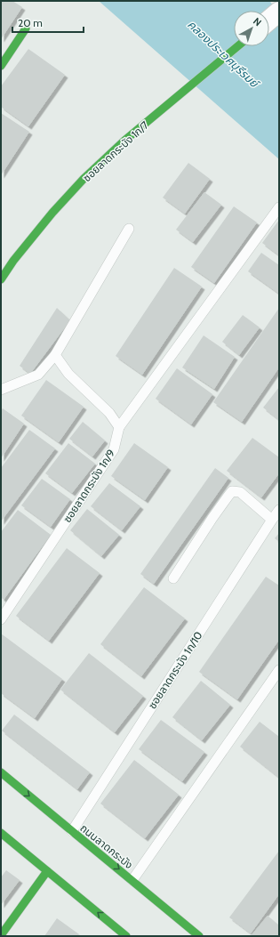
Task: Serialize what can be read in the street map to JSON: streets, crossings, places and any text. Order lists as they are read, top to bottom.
{
  "streets": {
    "street": ["ซอยลาดกระบัง 1ก/7", "ถนนลาดกระบัง"],
    "lane": ["ซอยลาดกระบัง 1ก/9", "ซอยลาดกระบัง 1ก/10"]
  },
  "crossings": [
    ["ซอยลาดกระบัง 1ก/10", "ถนนลาดกระบัง"]
  ],
  "water": ["คลองประเวศบุรีรมย์"],
  "scale_bar": "20 m",
  "north": "top right"
}
